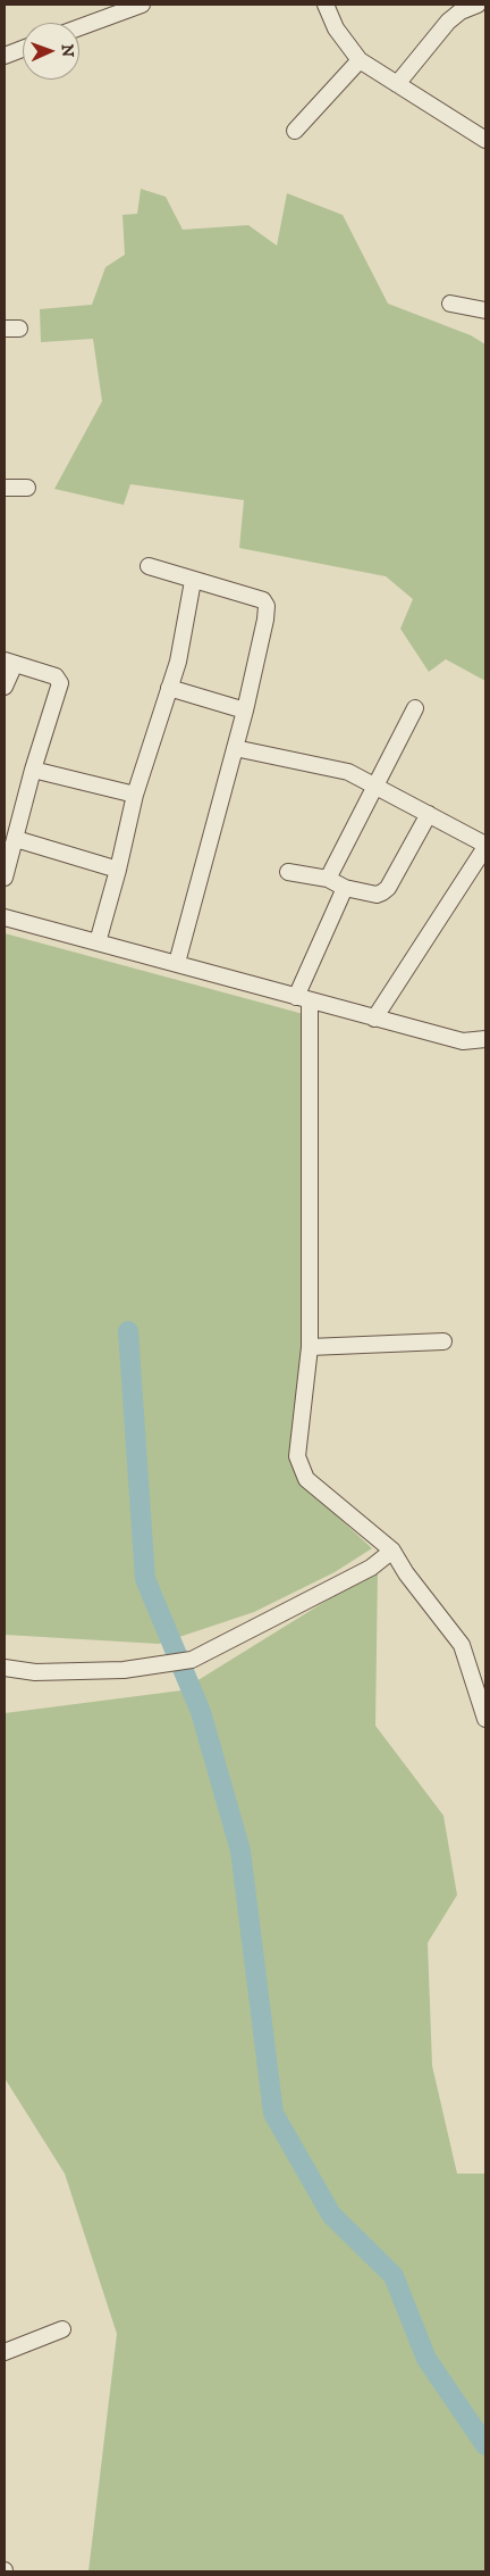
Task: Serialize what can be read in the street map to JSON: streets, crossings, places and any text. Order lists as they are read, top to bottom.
{
  "north": "right"
}
